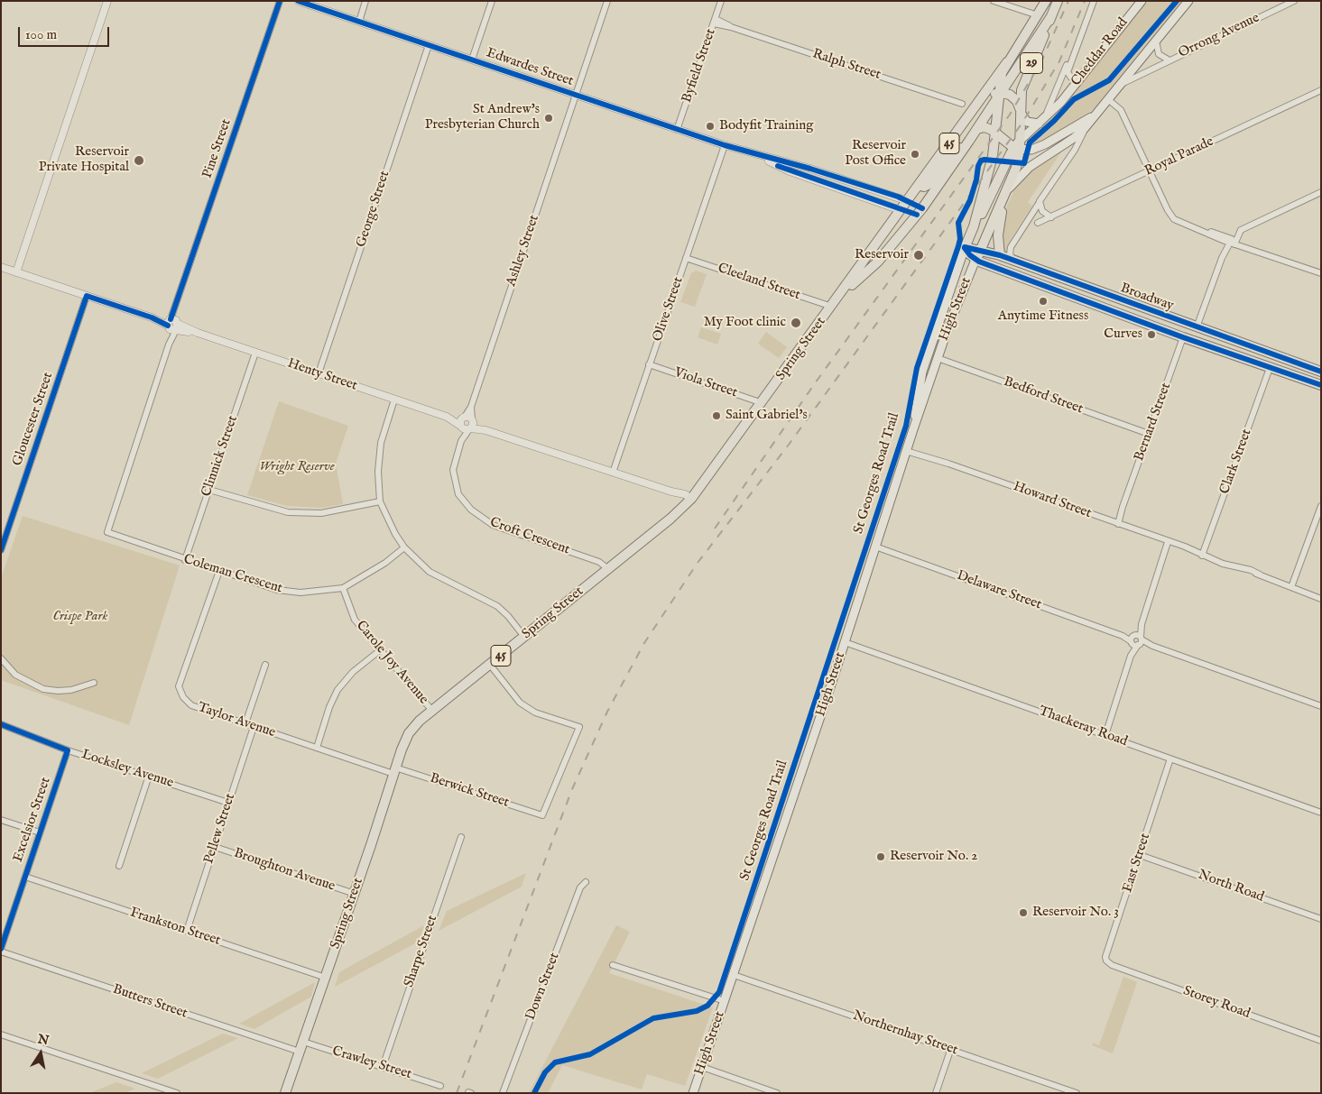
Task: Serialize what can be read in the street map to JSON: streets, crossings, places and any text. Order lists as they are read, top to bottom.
{
  "streets": {
    "main road": [
      "Cheddar Road",
      "29",
      "45",
      "Broadway",
      "High Street",
      "Spring Street"
    ],
    "street": [
      "Orrong Avenue",
      "Ralph Street",
      "Byfield Street",
      "Edwardes Street",
      "Pine Street",
      "Royal Parade",
      "George Street",
      "Ashley Street",
      "Cleeland Street",
      "Olive Street",
      "Henty Street",
      "Viola Street",
      "Bedford Street",
      "Gloucester Street",
      "Bernard Street",
      "Clinnick Street",
      "Clark Street",
      "Howard Street",
      "Croft Crescent",
      "Coleman Crescent",
      "Delaware Street",
      "Carole Joy Avenue",
      "Taylor Avenue",
      "Thackeray Road",
      "Locksley Avenue",
      "Berwick Street",
      "Excelsior Street",
      "Pellew Street",
      "East Street",
      "Broughton Avenue",
      "North Road",
      "Frankston Street",
      "Sharpe Street",
      "Down Street",
      "Butters Street",
      "Storey Road",
      "Northernhay Street",
      "Crawley Street"
    ],
    "cycle path": ["St Georges Road Trail"]
  },
  "crossings": [
    ["Cheddar Road", "High Street"],
    ["Ralph Street", "Byfield Street"],
    ["Byfield Street", "Edwardes Street"],
    ["Edwardes Street", "George Street"],
    ["Edwardes Street", "Ashley Street"],
    ["Edwardes Street", "Olive Street"],
    ["Edwardes Street", "Spring Street"],
    ["Pine Street", "Henty Street"],
    ["Pine Street", "Coleman Crescent"],
    ["George Street", "Henty Street"],
    ["Ashley Street", "Henty Street"],
    ["Ashley Street", "Croft Crescent"],
    ["Cleeland Street", "Olive Street"],
    ["Cleeland Street", "Spring Street"],
    ["Broadway", "High Street"],
    ["Broadway", "Bernard Street"],
    ["Broadway", "Clark Street"],
    ["Olive Street", "Viola Street"],
    ["High Street", "Spring Street"],
    ["High Street", "Bedford Street"],
    ["High Street", "Howard Street"],
    ["High Street", "Delaware Street"],
    ["High Street", "Thackeray Road"],
    ["High Street", "Northernhay Street"],
    ["Spring Street", "Viola Street"],
    ["Spring Street", "Croft Crescent"],
    ["Spring Street", "Carole Joy Avenue"],
    ["Spring Street", "Taylor Avenue"],
    ["Spring Street", "Berwick Street"],
    ["Spring Street", "Broughton Avenue"],
    ["Spring Street", "Frankston Street"],
    ["Spring Street", "Butters Street"],
    ["Spring Street", "Crawley Street"],
    ["Henty Street", "Gloucester Street"],
    ["Henty Street", "Clinnick Street"],
    ["Henty Street", "Croft Crescent"],
    ["Bedford Street", "Bernard Street"],
    ["Bernard Street", "Howard Street"],
    ["Clinnick Street", "Coleman Crescent"],
    ["Clark Street", "Howard Street"],
    ["Coleman Crescent", "Carole Joy Avenue"],
    ["Coleman Crescent", "Taylor Avenue"],
    ["Taylor Avenue", "Berwick Street"],
    ["Taylor Avenue", "Pellew Street"],
    ["Thackeray Road", "East Street"],
    ["Locksley Avenue", "Excelsior Street"],
    ["Locksley Avenue", "Pellew Street"],
    ["Excelsior Street", "Frankston Street"],
    ["Excelsior Street", "Butters Street"],
    ["Pellew Street", "Broughton Avenue"],
    ["Pellew Street", "Frankston Street"],
    ["East Street", "North Road"],
    ["East Street", "Storey Road"],
    ["Sharpe Street", "Crawley Street"]
  ],
  "parks": ["Wright Reserve", "Crispe Park"],
  "places": [
    "St Andrew's Presbyterian Church",
    "Bodyfit Training",
    "Reservoir Post Office",
    "Reservoir Private Hospital",
    "Reservoir",
    "Anytime Fitness",
    "My Foot clinic",
    "Curves",
    "Saint Gabriel's",
    "Reservoir No. 2",
    "Reservoir No. 3"
  ],
  "scale_bar": "100 m",
  "north": "top"
}
